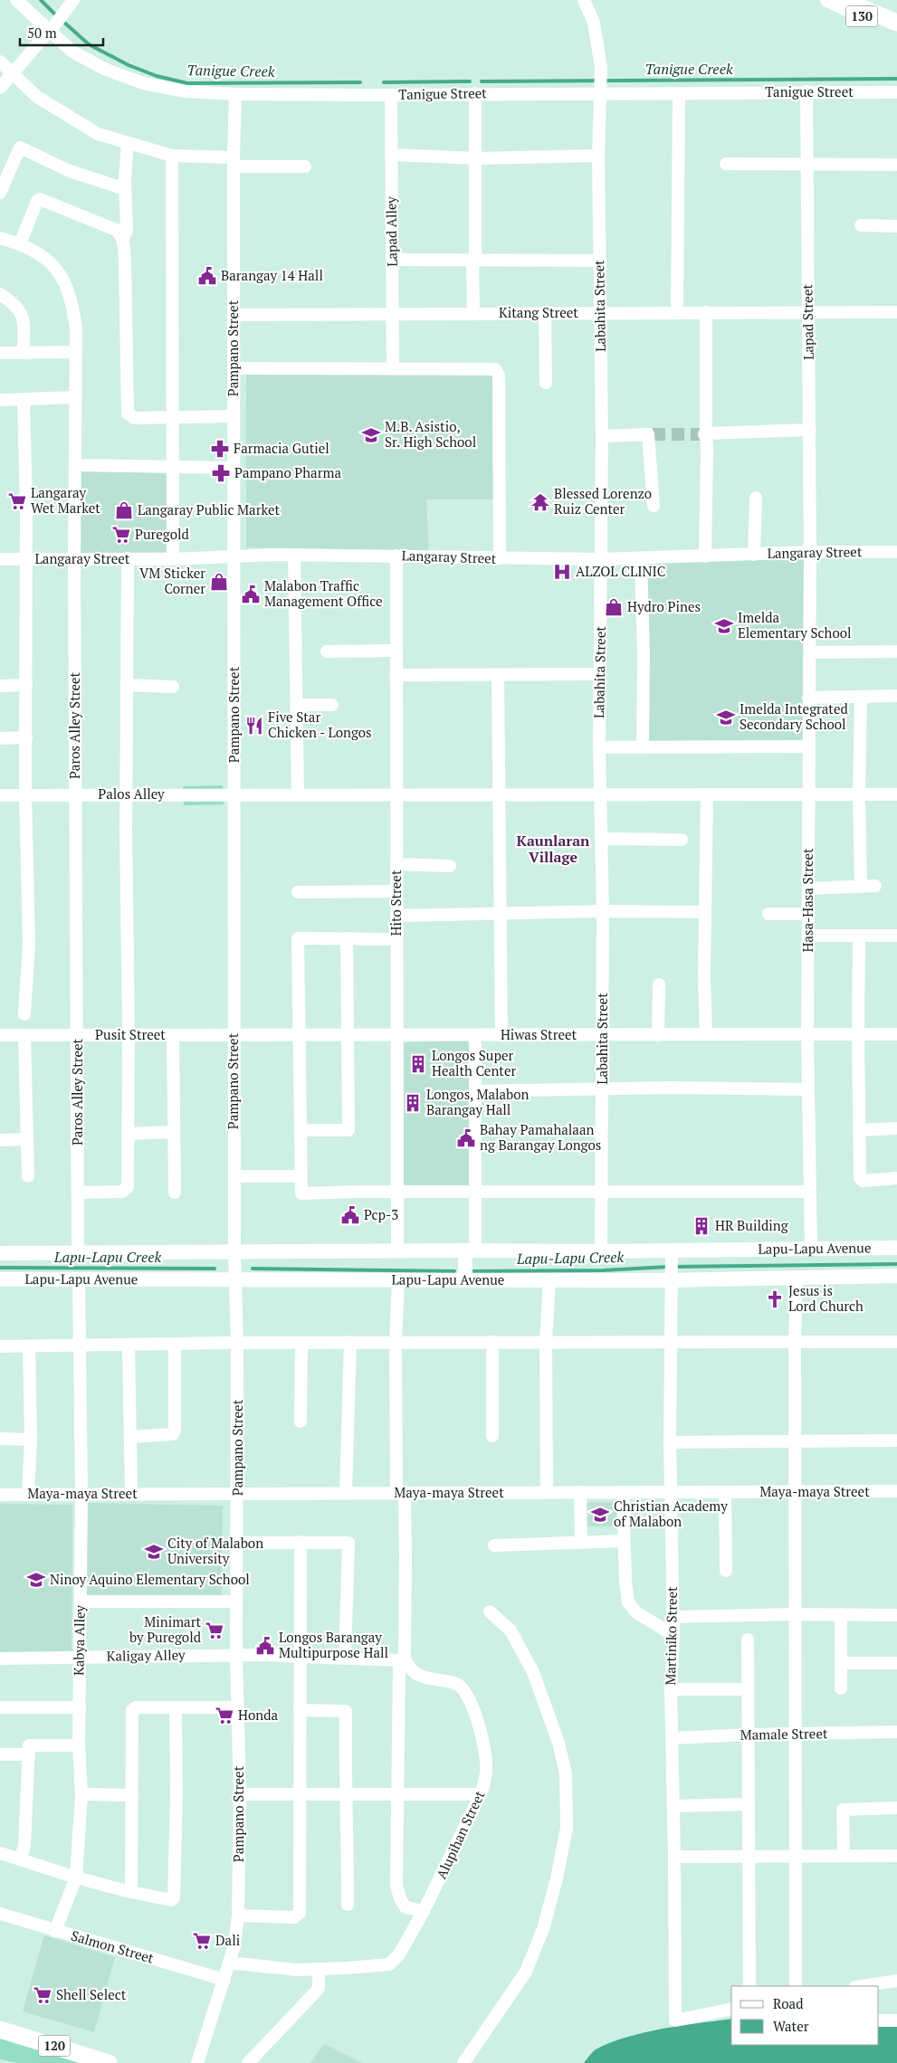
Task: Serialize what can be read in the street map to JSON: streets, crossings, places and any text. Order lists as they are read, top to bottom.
{
  "streets": {
    "highway": ["120"],
    "main road": ["130", "Lapu-Lapu Avenue"],
    "street": [
      "Tanigue Street",
      "Lapad Alley",
      "Labahita Street",
      "Kitang Street",
      "Lapad Street",
      "Pampano Street",
      "Langaray Street",
      "Paros Alley Street",
      "Palos Alley",
      "Hasa-Hasa Street",
      "Hito Street",
      "Pusit Street",
      "Hiwas Street",
      "Maya-maya Street",
      "Martiniko Street",
      "Kabya Alley",
      "Kaligay Alley",
      "Mamale Street",
      "Alupihan Street",
      "Salmon Street"
    ]
  },
  "crossings": [
    ["Tanigue Street", "Lapad Alley"],
    ["Tanigue Street", "Labahita Street"],
    ["Tanigue Street", "Lapad Street"],
    ["Tanigue Street", "Pampano Street"],
    ["Lapad Alley", "Kitang Street"],
    ["Labahita Street", "Kitang Street"],
    ["Labahita Street", "Langaray Street"],
    ["Labahita Street", "Palos Alley"],
    ["Labahita Street", "Hiwas Street"],
    ["Labahita Street", "Lapu-Lapu Avenue"],
    ["Kitang Street", "Lapad Street"],
    ["Kitang Street", "Pampano Street"],
    ["Lapad Street", "Langaray Street"],
    ["Lapad Street", "Hasa-Hasa Street"],
    ["Pampano Street", "Langaray Street"],
    ["Pampano Street", "Palos Alley"],
    ["Pampano Street", "Pusit Street"],
    ["Pampano Street", "Hiwas Street"],
    ["Pampano Street", "Lapu-Lapu Avenue"],
    ["Pampano Street", "Maya-maya Street"],
    ["Pampano Street", "Kaligay Alley"],
    ["Pampano Street", "Alupihan Street"],
    ["Pampano Street", "Salmon Street"],
    ["Langaray Street", "Paros Alley Street"],
    ["Langaray Street", "Hasa-Hasa Street"],
    ["Langaray Street", "Hito Street"],
    ["Paros Alley Street", "Palos Alley"],
    ["Paros Alley Street", "Pusit Street"],
    ["Paros Alley Street", "Lapu-Lapu Avenue"],
    ["Palos Alley", "Hasa-Hasa Street"],
    ["Palos Alley", "Hito Street"],
    ["Hasa-Hasa Street", "Hiwas Street"],
    ["Hasa-Hasa Street", "Lapu-Lapu Avenue"],
    ["Hito Street", "Hiwas Street"],
    ["Hito Street", "Lapu-Lapu Avenue"],
    ["Pusit Street", "Hiwas Street"],
    ["Lapu-Lapu Avenue", "Martiniko Street"],
    ["Lapu-Lapu Avenue", "Kabya Alley"],
    ["Maya-maya Street", "Martiniko Street"],
    ["Maya-maya Street", "Kabya Alley"],
    ["Martiniko Street", "Mamale Street"],
    ["Kabya Alley", "Kaligay Alley"],
    ["Kabya Alley", "Salmon Street"],
    ["Kaligay Alley", "Alupihan Street"]
  ],
  "districts": ["Kaunlaran Village"],
  "water": ["Tanigue Creek", "Lapu-Lapu Creek"],
  "places": {
    "public building": [
      "Barangay 14 Hall",
      "Malabon Traffic Management Office",
      "Bahay Pamahalaan ng Barangay Longos",
      "Pcp-3",
      "Longos Barangay Multipurpose Hall"
    ],
    "school or university": [
      "M.B. Asistio, Sr. High School",
      "Imelda Elementary School",
      "Imelda Integrated Secondary School",
      "Christian Academy of Malabon",
      "City of Malabon University",
      "Ninoy Aquino Elementary School"
    ],
    "pharmacy": ["Farmacia Gutiel", "Pampano Pharma"],
    "supermarket": [
      "Langaray Wet Market",
      "Puregold",
      "Minimart by Puregold",
      "Honda",
      "Dali",
      "Shell Select"
    ],
    "temple": ["Blessed Lorenzo Ruiz Center"],
    "shop": ["Langaray Public Market", "VM Sticker Corner", "Hydro Pines"],
    "hospital": ["ALZOL CLINIC"],
    "restaurant": ["Five Star Chicken - Longos"],
    "building": ["Longos Super Health Center", "Longos, Malabon Barangay Hall", "HR Building"],
    "church": ["Jesus is Lord Church"]
  },
  "legend": ["Road", "Water"],
  "scale_bar": "50 m"
}
